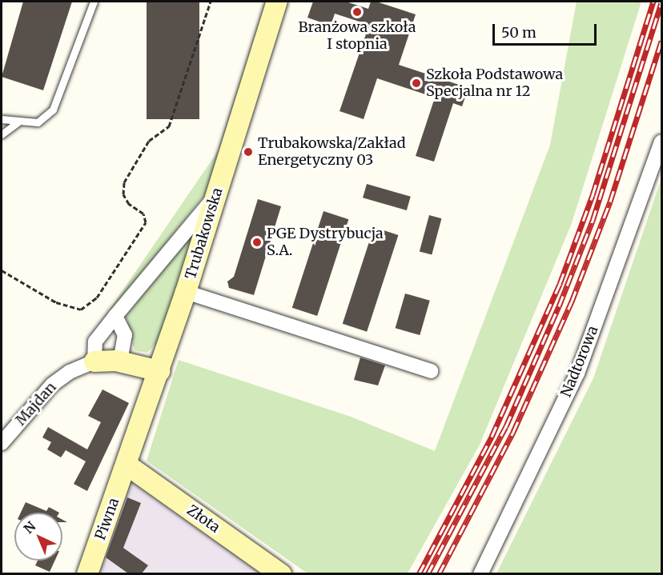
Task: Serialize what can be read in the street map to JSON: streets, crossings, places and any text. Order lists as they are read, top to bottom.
{
  "streets": {
    "street": [
      "Trubakowska",
      "Nadtorowa",
      "Majdan",
      "Piwna",
      "Złota"
    ]
  },
  "crossings": [
    ["Trubakowska", "Majdan"],
    ["Trubakowska", "Piwna"],
    ["Trubakowska", "Złota"],
    ["Piwna", "Złota"]
  ],
  "places": [
    "Branżowa szkoła I stopnia",
    "Szkoła Podstawowa Specjalna nr 12",
    "Trubakowska/Zakład Energetyczny 03",
    "PGE Dystrybucja S.A."
  ],
  "scale_bar": "50 m",
  "north": "top left"
}
